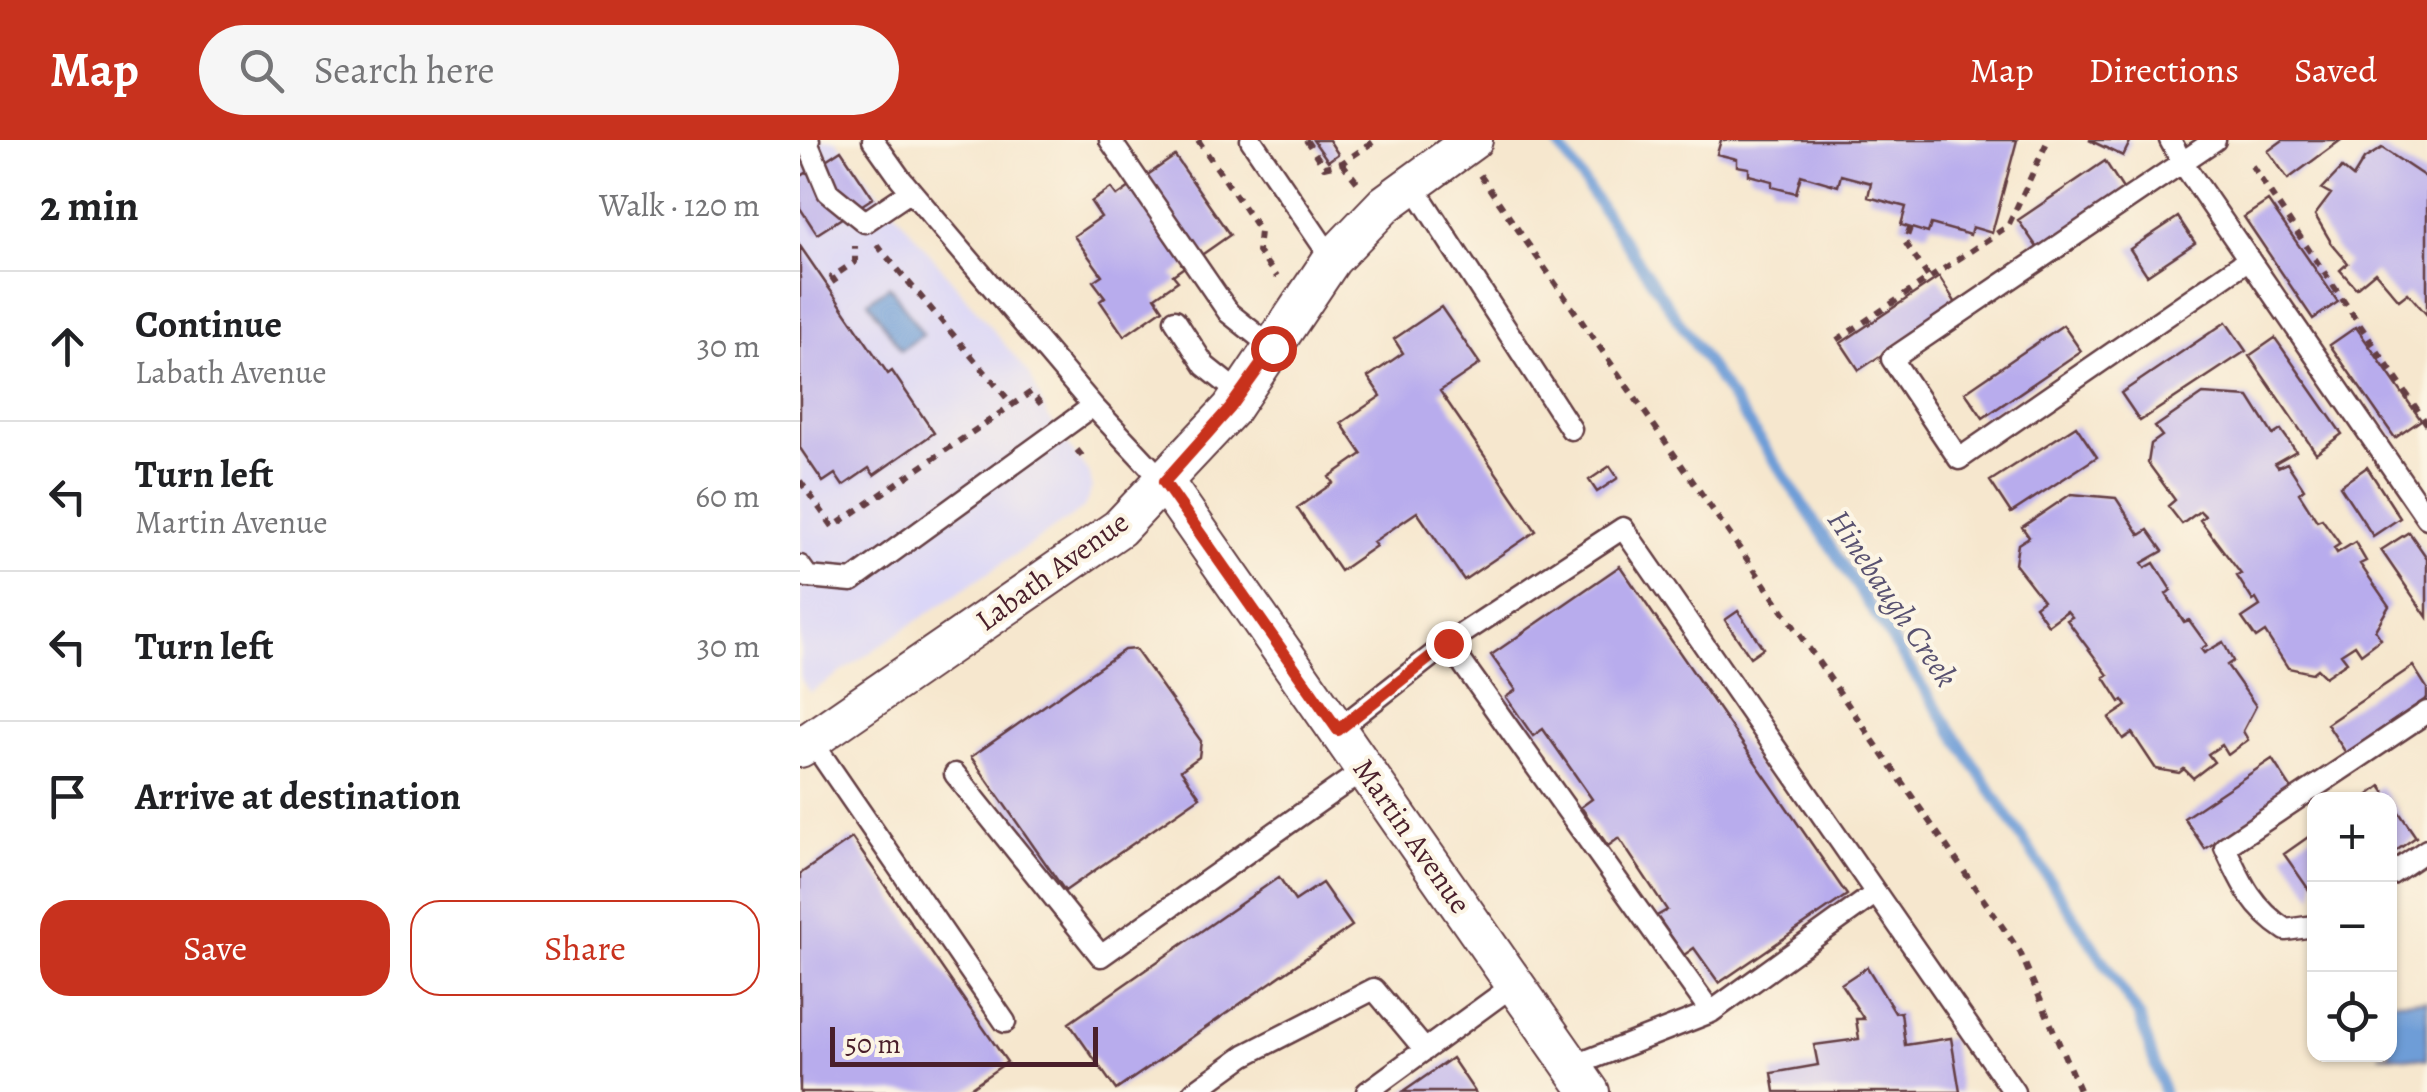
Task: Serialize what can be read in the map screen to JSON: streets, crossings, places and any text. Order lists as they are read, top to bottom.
{
  "streets": {
    "street": ["Labath Avenue", "Martin Avenue"]
  },
  "crossings": [
    ["Labath Avenue", "Martin Avenue"]
  ],
  "water": ["Hinebaugh Creek"],
  "scale_bar": "50 m",
  "page": {
    "header": "Map",
    "search": "Search here",
    "nav": ["Map", "Directions", "Saved"],
    "heading": ["2 min", "Walk · 120 m"],
    "list": [
      ["Continue", "Labath Avenue", "30 m"],
      ["Turn left", "Martin Avenue", "60 m"],
      ["Turn left", "30 m"],
      "Arrive at destination"
    ],
    "map_buttons": ["+", "−"],
    "buttons": ["Save", "Share"],
    "scale": "50 m"
  }
}
